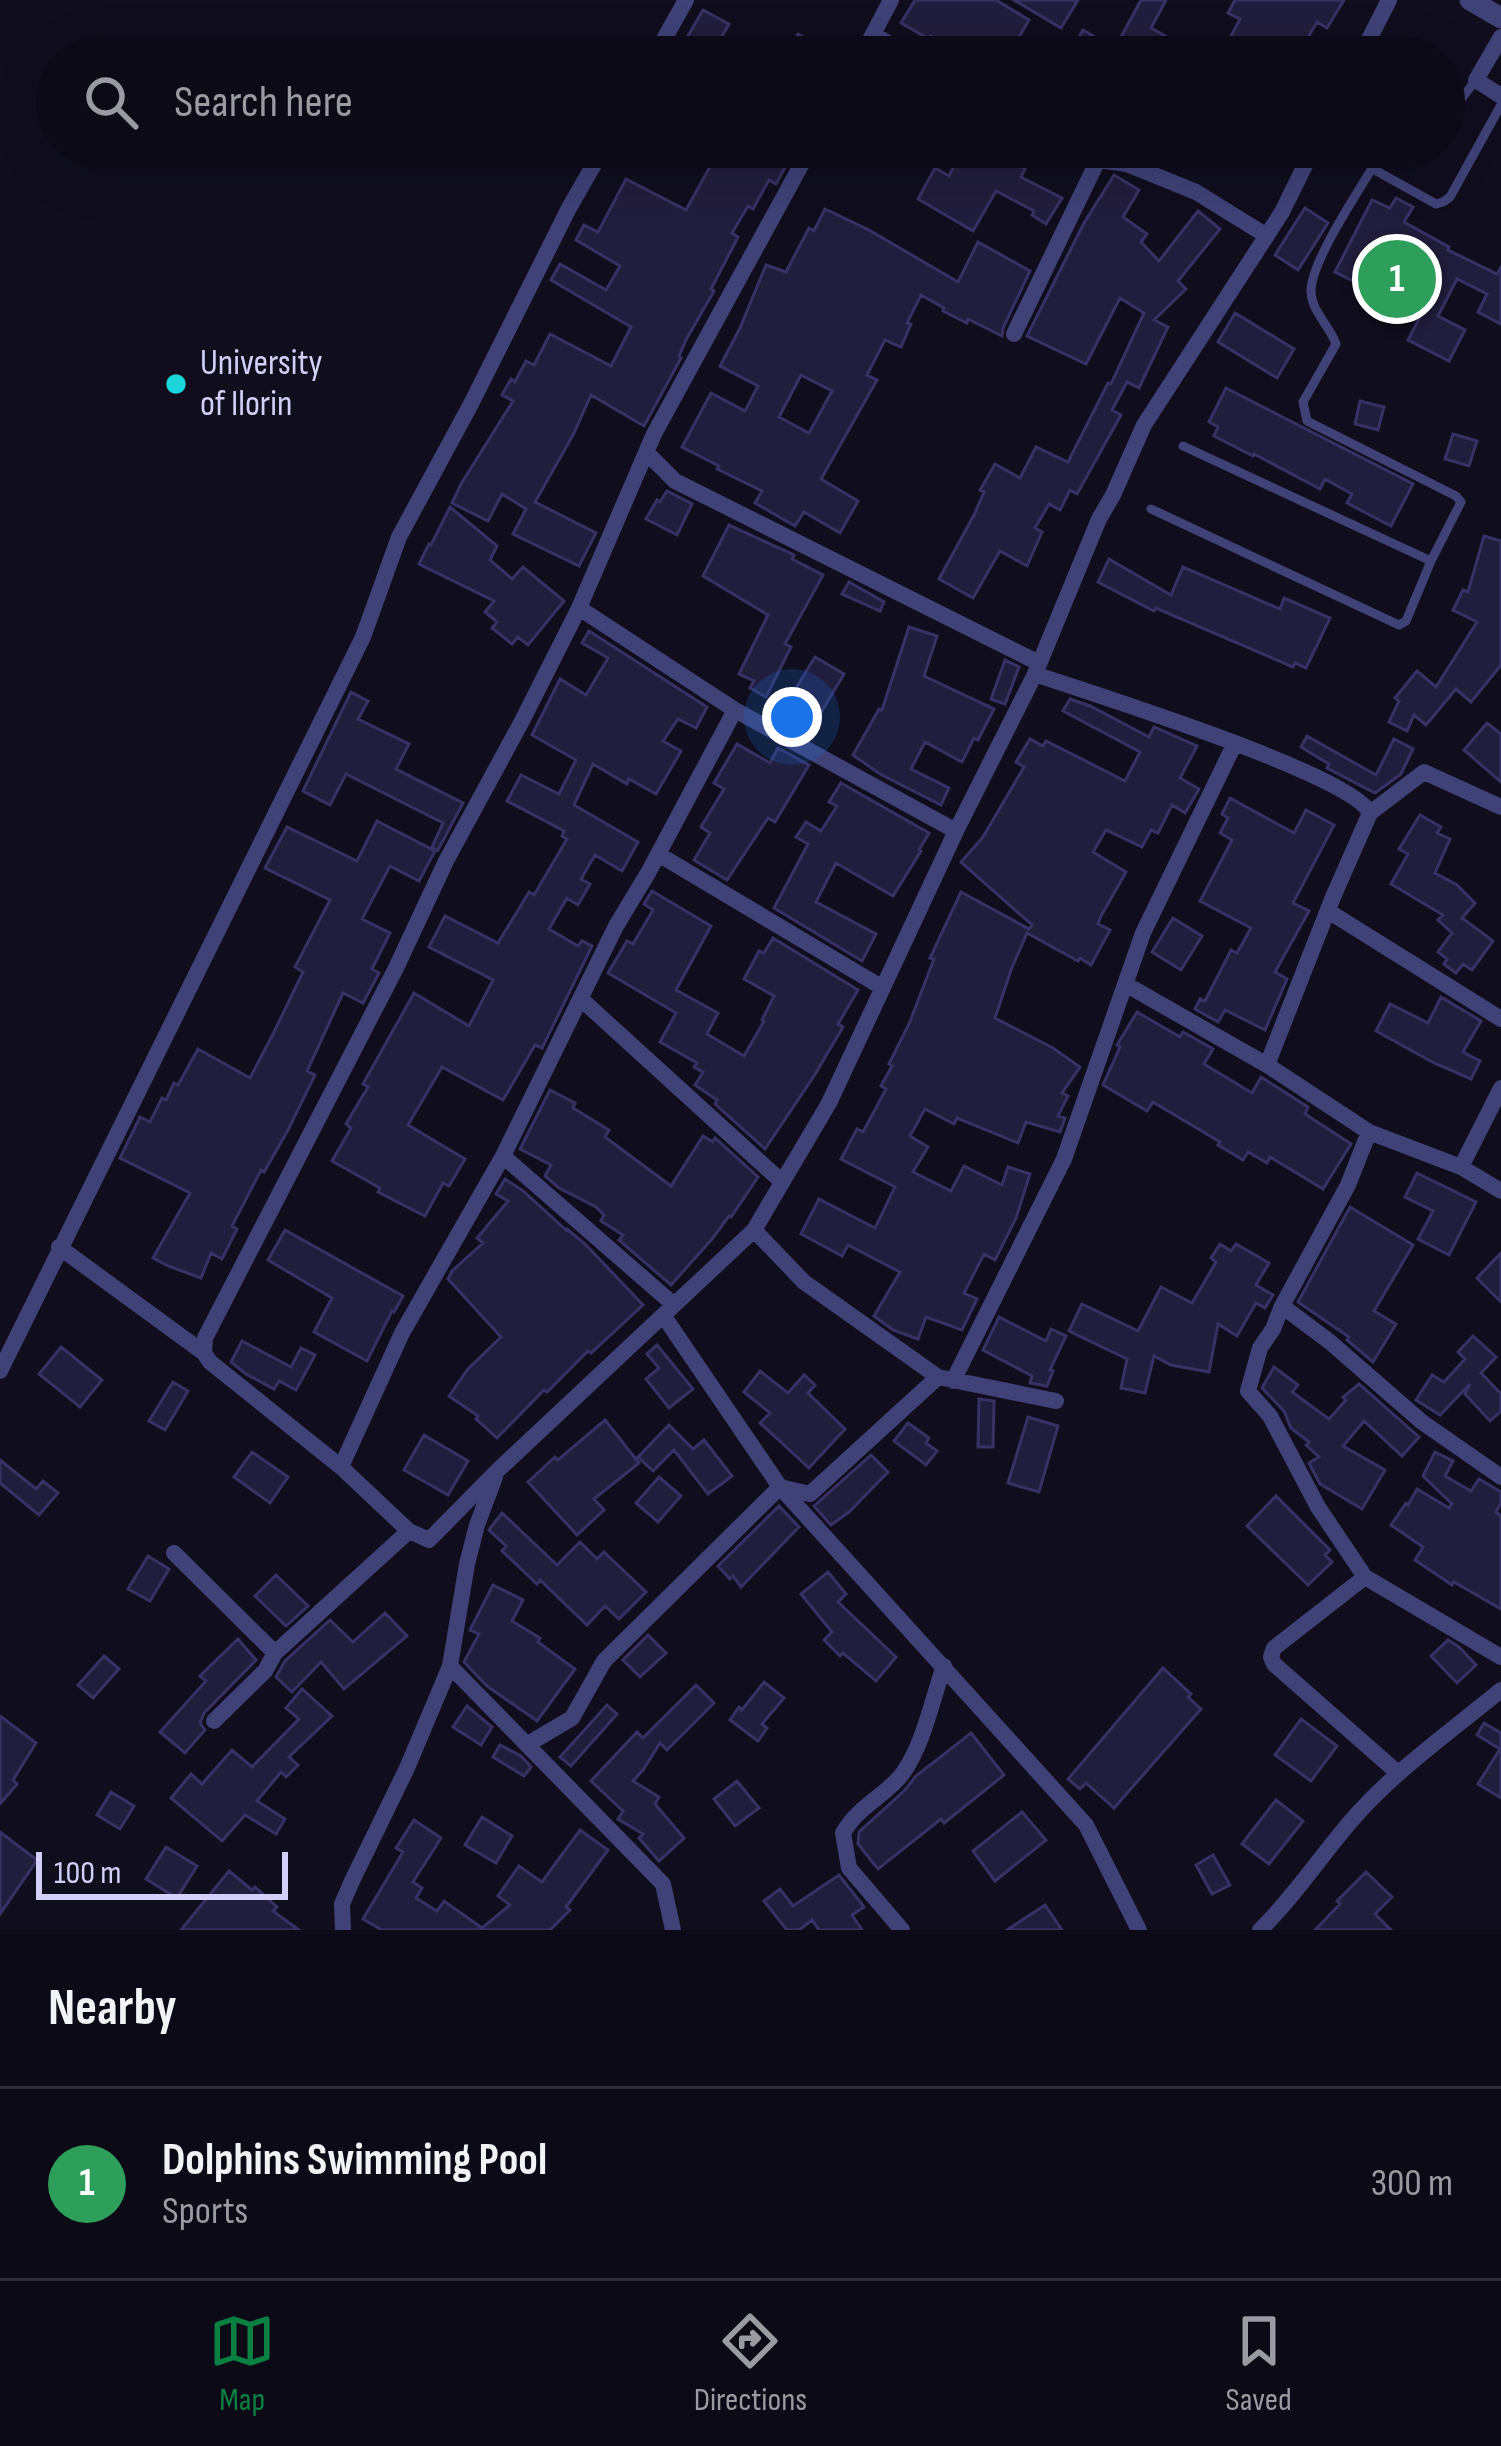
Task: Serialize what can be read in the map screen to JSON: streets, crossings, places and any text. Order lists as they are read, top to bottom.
{
  "places": ["University of Ilorin"],
  "scale_bar": "100 m",
  "page": {
    "search": "Search here",
    "pins": "1",
    "scale": "100 m",
    "heading": "Nearby",
    "list": [
      {
        "mark": "1",
        "name": "Dolphins Swimming Pool",
        "note": "Sports",
        "value": "300 m"
      }
    ],
    "nav": ["Map", "Directions", "Saved"]
  }
}
